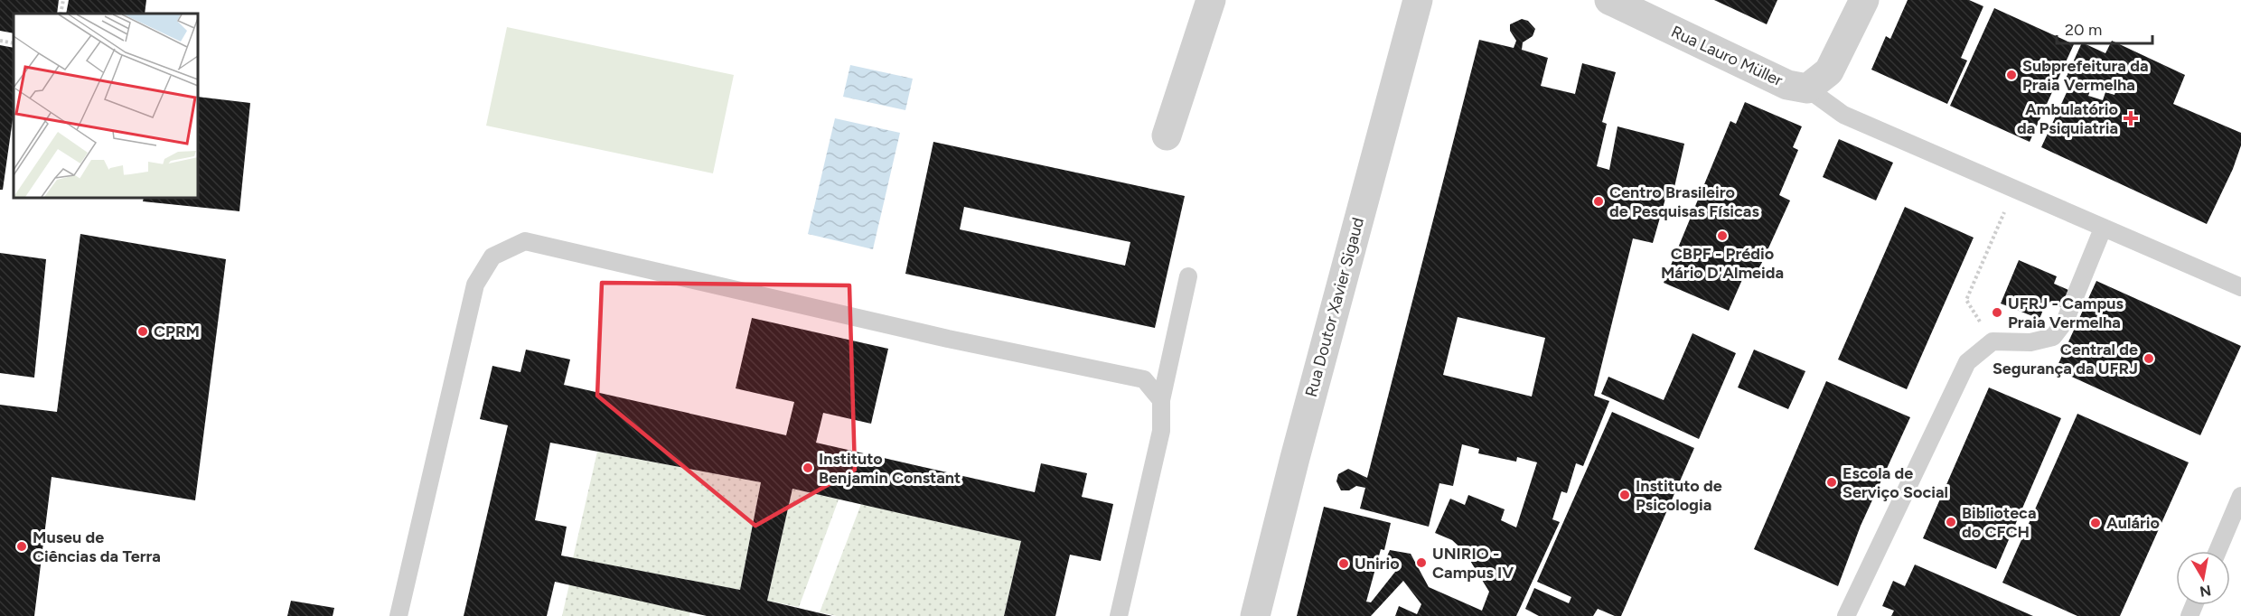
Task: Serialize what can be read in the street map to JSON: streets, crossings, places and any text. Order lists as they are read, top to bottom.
{
  "streets": {
    "street": ["Rua Lauro Müller", "Rua Doutor Xavier Sigaud"]
  },
  "places": {
    "other": [
      "Subprefeitura da Praia Vermelha",
      "Centro Brasileiro de Pesquisas Físicas",
      "CBPF - Prédio Mário D'Almeida",
      "UFRJ - Campus Praia Vermelha",
      "CPRM",
      "Central de Segurança da UFRJ",
      "Instituto Benjamin Constant",
      "Escola de Serviço Social",
      "Instituto de Psicologia",
      "Biblioteca do CFCH",
      "Aulário",
      "Museu de Ciências da Terra",
      "UNIRIO - Campus IV",
      "Unirio"
    ],
    "health": ["Ambulatório da Psiquiatria"]
  },
  "scale_bar": "20 m",
  "north": "bottom"
}
